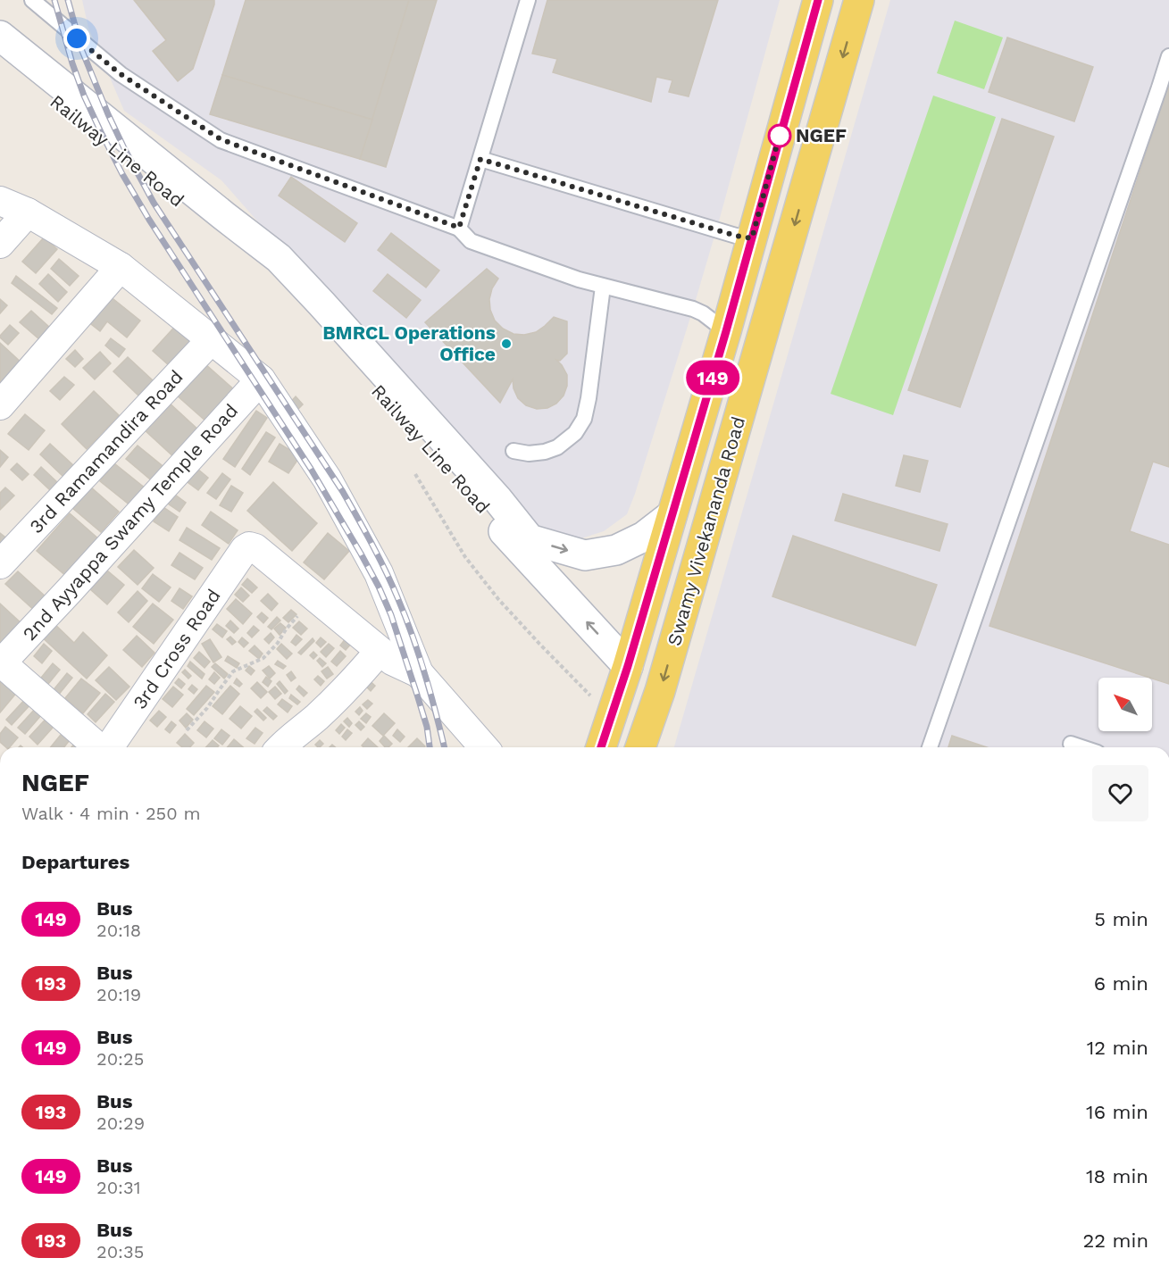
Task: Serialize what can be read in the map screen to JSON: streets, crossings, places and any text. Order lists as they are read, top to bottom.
{
  "streets": {
    "main road": ["Railway Line Road", "Swamy Vivekananda Road"],
    "street": ["3rd Ramamandira Road", "2nd Ayyappa Swamy Temple Road", "3rd Cross Road"]
  },
  "crossings": [
    ["Railway Line Road", "Swamy Vivekananda Road"]
  ],
  "places": ["NGEF", "BMRCL Operations Office"],
  "lines": ["bus line 149"],
  "north": "top left",
  "page": {
    "on_map": "149",
    "heading": [
      ["NGEF", "Walk · 4 min · 250 m"],
      "Departures"
    ],
    "list": [
      {
        "mark": "149",
        "name": "Bus",
        "note": "20:18",
        "value": "5 min"
      },
      {
        "mark": "193",
        "name": "Bus",
        "note": "20:19",
        "value": "6 min"
      },
      {
        "mark": "149",
        "name": "Bus",
        "note": "20:25",
        "value": "12 min"
      },
      {
        "mark": "193",
        "name": "Bus",
        "note": "20:29",
        "value": "16 min"
      },
      {
        "mark": "149",
        "name": "Bus",
        "note": "20:31",
        "value": "18 min"
      },
      {
        "mark": "193",
        "name": "Bus",
        "note": "20:35",
        "value": "22 min"
      }
    ]
  }
}
